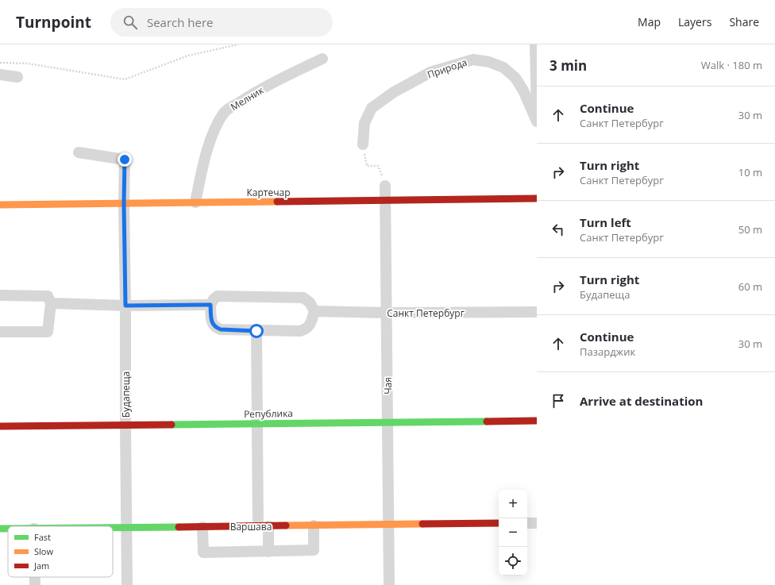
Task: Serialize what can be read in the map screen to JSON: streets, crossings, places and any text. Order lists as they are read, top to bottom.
{
  "streets": {
    "street": [
      "Природа",
      "Мелник",
      "Картечар",
      "Санкт Петербург",
      "Чая",
      "Будапеща",
      "Република",
      "Варшава"
    ]
  },
  "crossings": [
    ["Мелник", "Картечар"],
    ["Картечар", "Чая"],
    ["Картечар", "Будапеща"],
    ["Санкт Петербург", "Чая"],
    ["Чая", "Република"],
    ["Чая", "Варшава"],
    ["Будапеща", "Република"],
    ["Будапеща", "Варшава"]
  ],
  "legend": ["Fast", "Slow", "Jam"],
  "page": {
    "header": "Turnpoint",
    "search": "Search here",
    "nav": ["Map", "Layers", "Share"],
    "heading": ["3 min", "Walk · 180 m"],
    "list": [
      ["Continue", "Санкт Петербург", "30 m"],
      ["Turn right", "Санкт Петербург", "10 m"],
      ["Turn left", "Санкт Петербург", "50 m"],
      ["Turn right", "Будапеща", "60 m"],
      ["Continue", "Пазарджик", "30 m"],
      "Arrive at destination"
    ],
    "map_buttons": ["+", "−"]
  }
}
